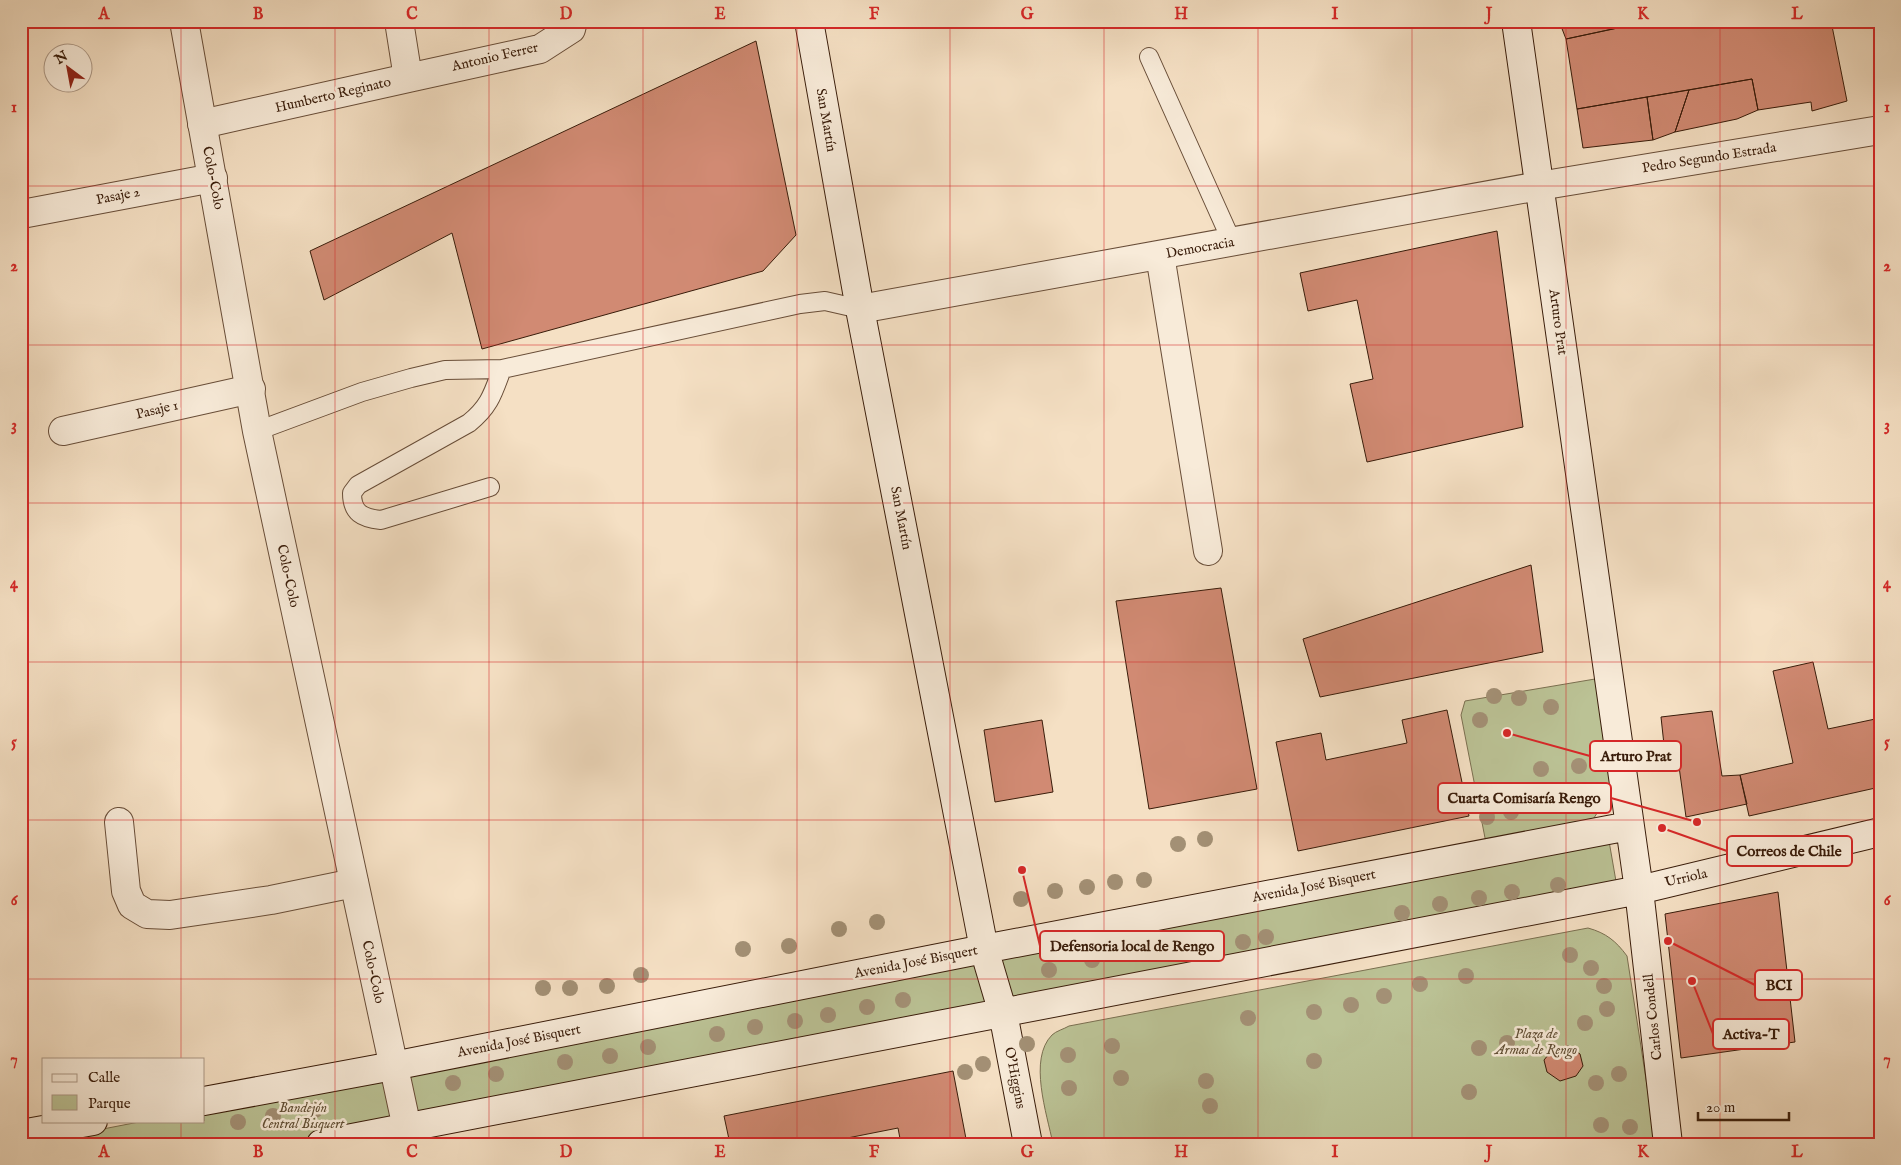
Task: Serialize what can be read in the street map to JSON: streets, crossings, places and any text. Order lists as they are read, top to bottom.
{
  "streets": {
    "main road": [
      "Antonio Ferrer",
      "Humberto Reginato",
      "San Martín",
      "Pedro Segundo Estrada",
      "Colo-Colo",
      "Pasaje 2",
      "Democracia",
      "Arturo Prat",
      "Pasaje 1",
      "Urriola",
      "Avenida José Bisquert",
      "Carlos Condell",
      "O'Higgins"
    ]
  },
  "crossings": [
    ["Antonio Ferrer", "Humberto Reginato"],
    ["Humberto Reginato", "Colo-Colo"],
    ["San Martín", "Democracia"],
    ["San Martín", "Avenida José Bisquert"],
    ["San Martín", "O'Higgins"],
    ["Pedro Segundo Estrada", "Democracia"],
    ["Pedro Segundo Estrada", "Arturo Prat"],
    ["Colo-Colo", "Pasaje 2"],
    ["Colo-Colo", "Pasaje 1"],
    ["Colo-Colo", "Avenida José Bisquert"],
    ["Democracia", "Arturo Prat"],
    ["Arturo Prat", "Urriola"],
    ["Arturo Prat", "Avenida José Bisquert"],
    ["Arturo Prat", "Carlos Condell"],
    ["Urriola", "Carlos Condell"]
  ],
  "parks": ["Plaza de Armas de Rengo", "Bandejón Central Bisquert"],
  "places": [
    "Arturo Prat",
    "Cuarta Comisaría Rengo",
    "Correos de Chile",
    "Defensoria local de Rengo",
    "BCI",
    "Activa-T"
  ],
  "legend": ["Calle", "Parque"],
  "scale_bar": "20 m",
  "north": "top left",
  "grid": {
    "columns": [
      "A",
      "B",
      "C",
      "D",
      "E",
      "F",
      "G",
      "H",
      "I",
      "J",
      "K",
      "L"
    ],
    "rows": [
      "1",
      "2",
      "3",
      "4",
      "5",
      "6",
      "7"
    ]
  }
}
